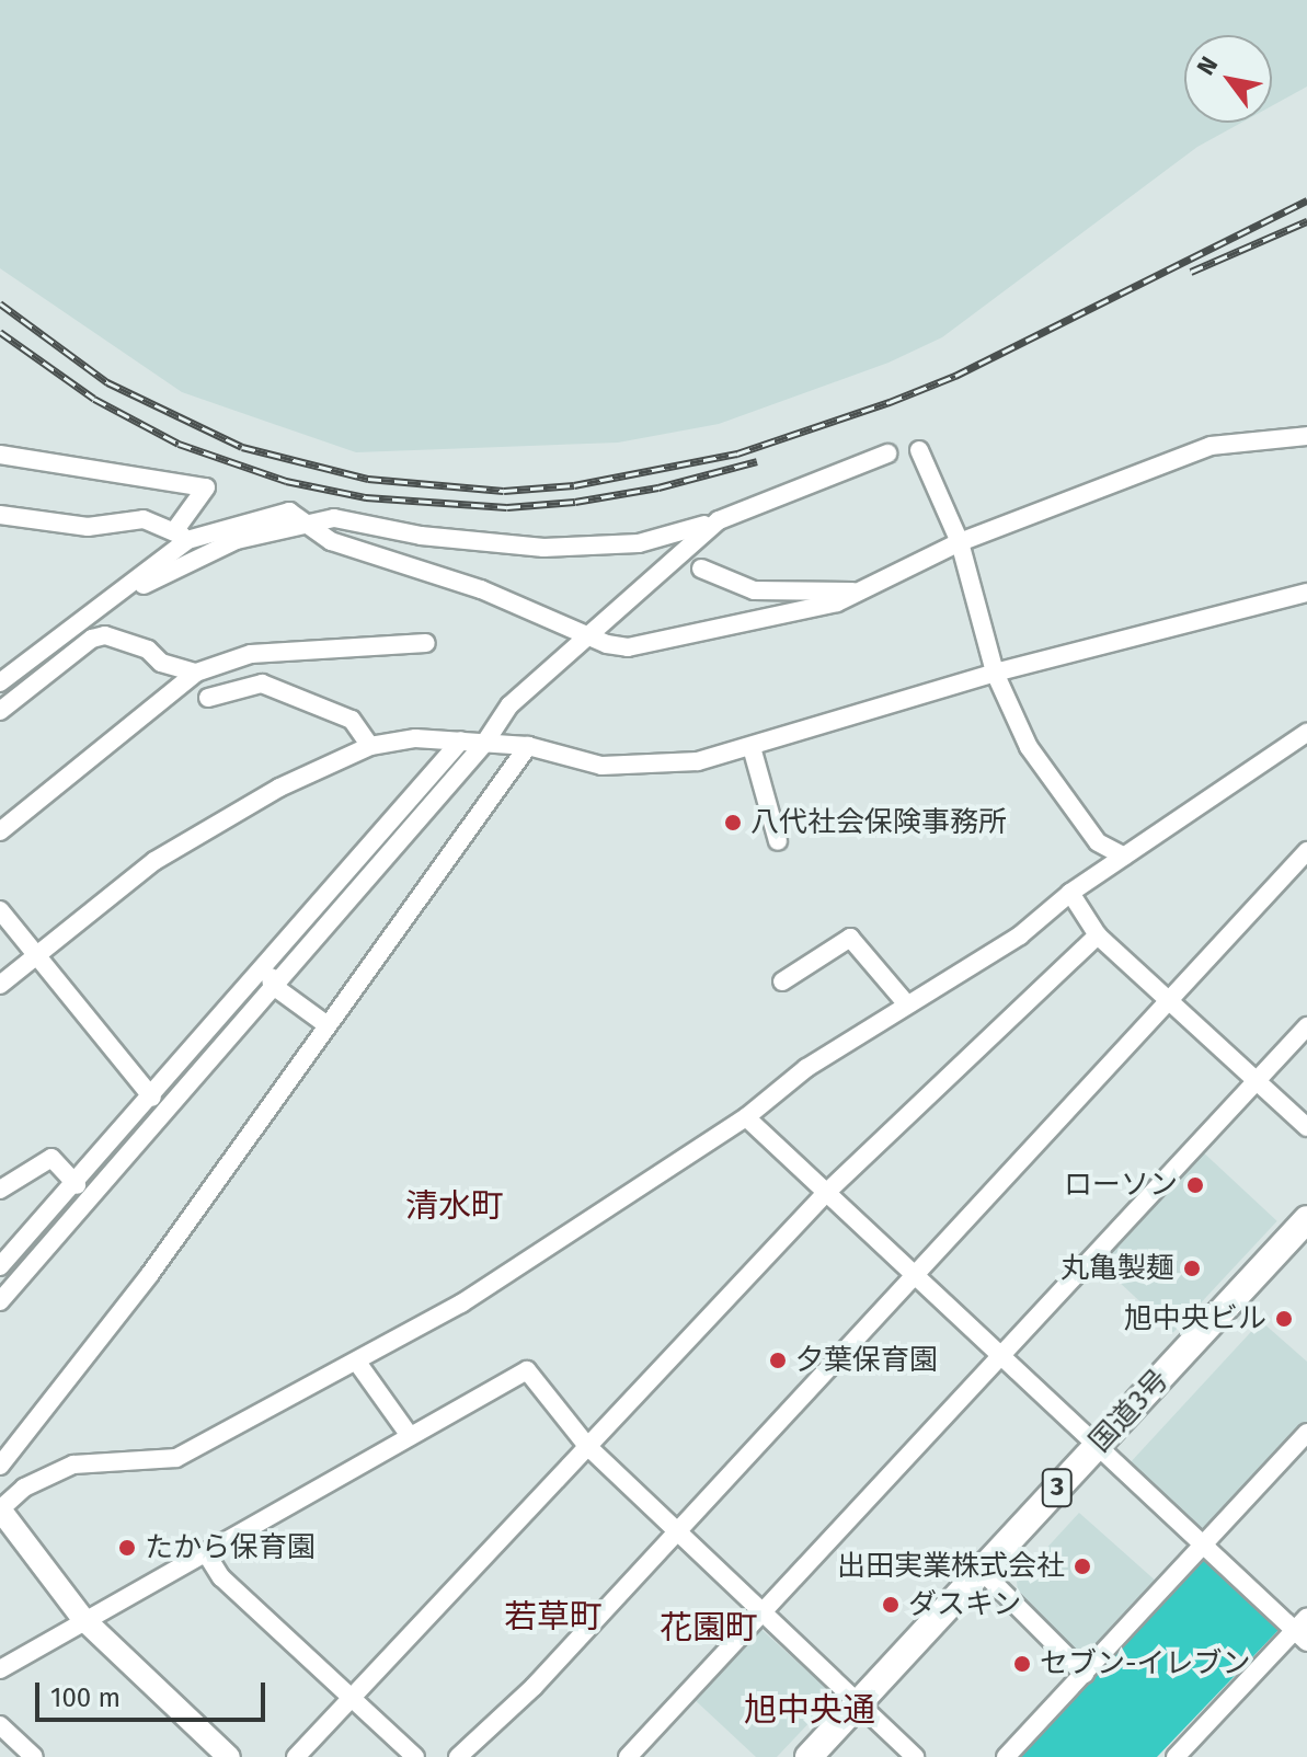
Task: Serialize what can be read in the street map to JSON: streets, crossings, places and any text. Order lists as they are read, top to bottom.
{
  "streets": {
    "highway": ["国道3号", "3"]
  },
  "districts": [
    "清水町",
    "若草町",
    "花園町",
    "旭中央通"
  ],
  "places": [
    "八代社会保険事務所",
    "ローソン",
    "丸亀製麺",
    "旭中央ビル",
    "夕葉保育園",
    "たから保育園",
    "出田実業株式会社",
    "ダスキン",
    "セブン-イレブン"
  ],
  "scale_bar": "100 m",
  "north": "top left"
}
